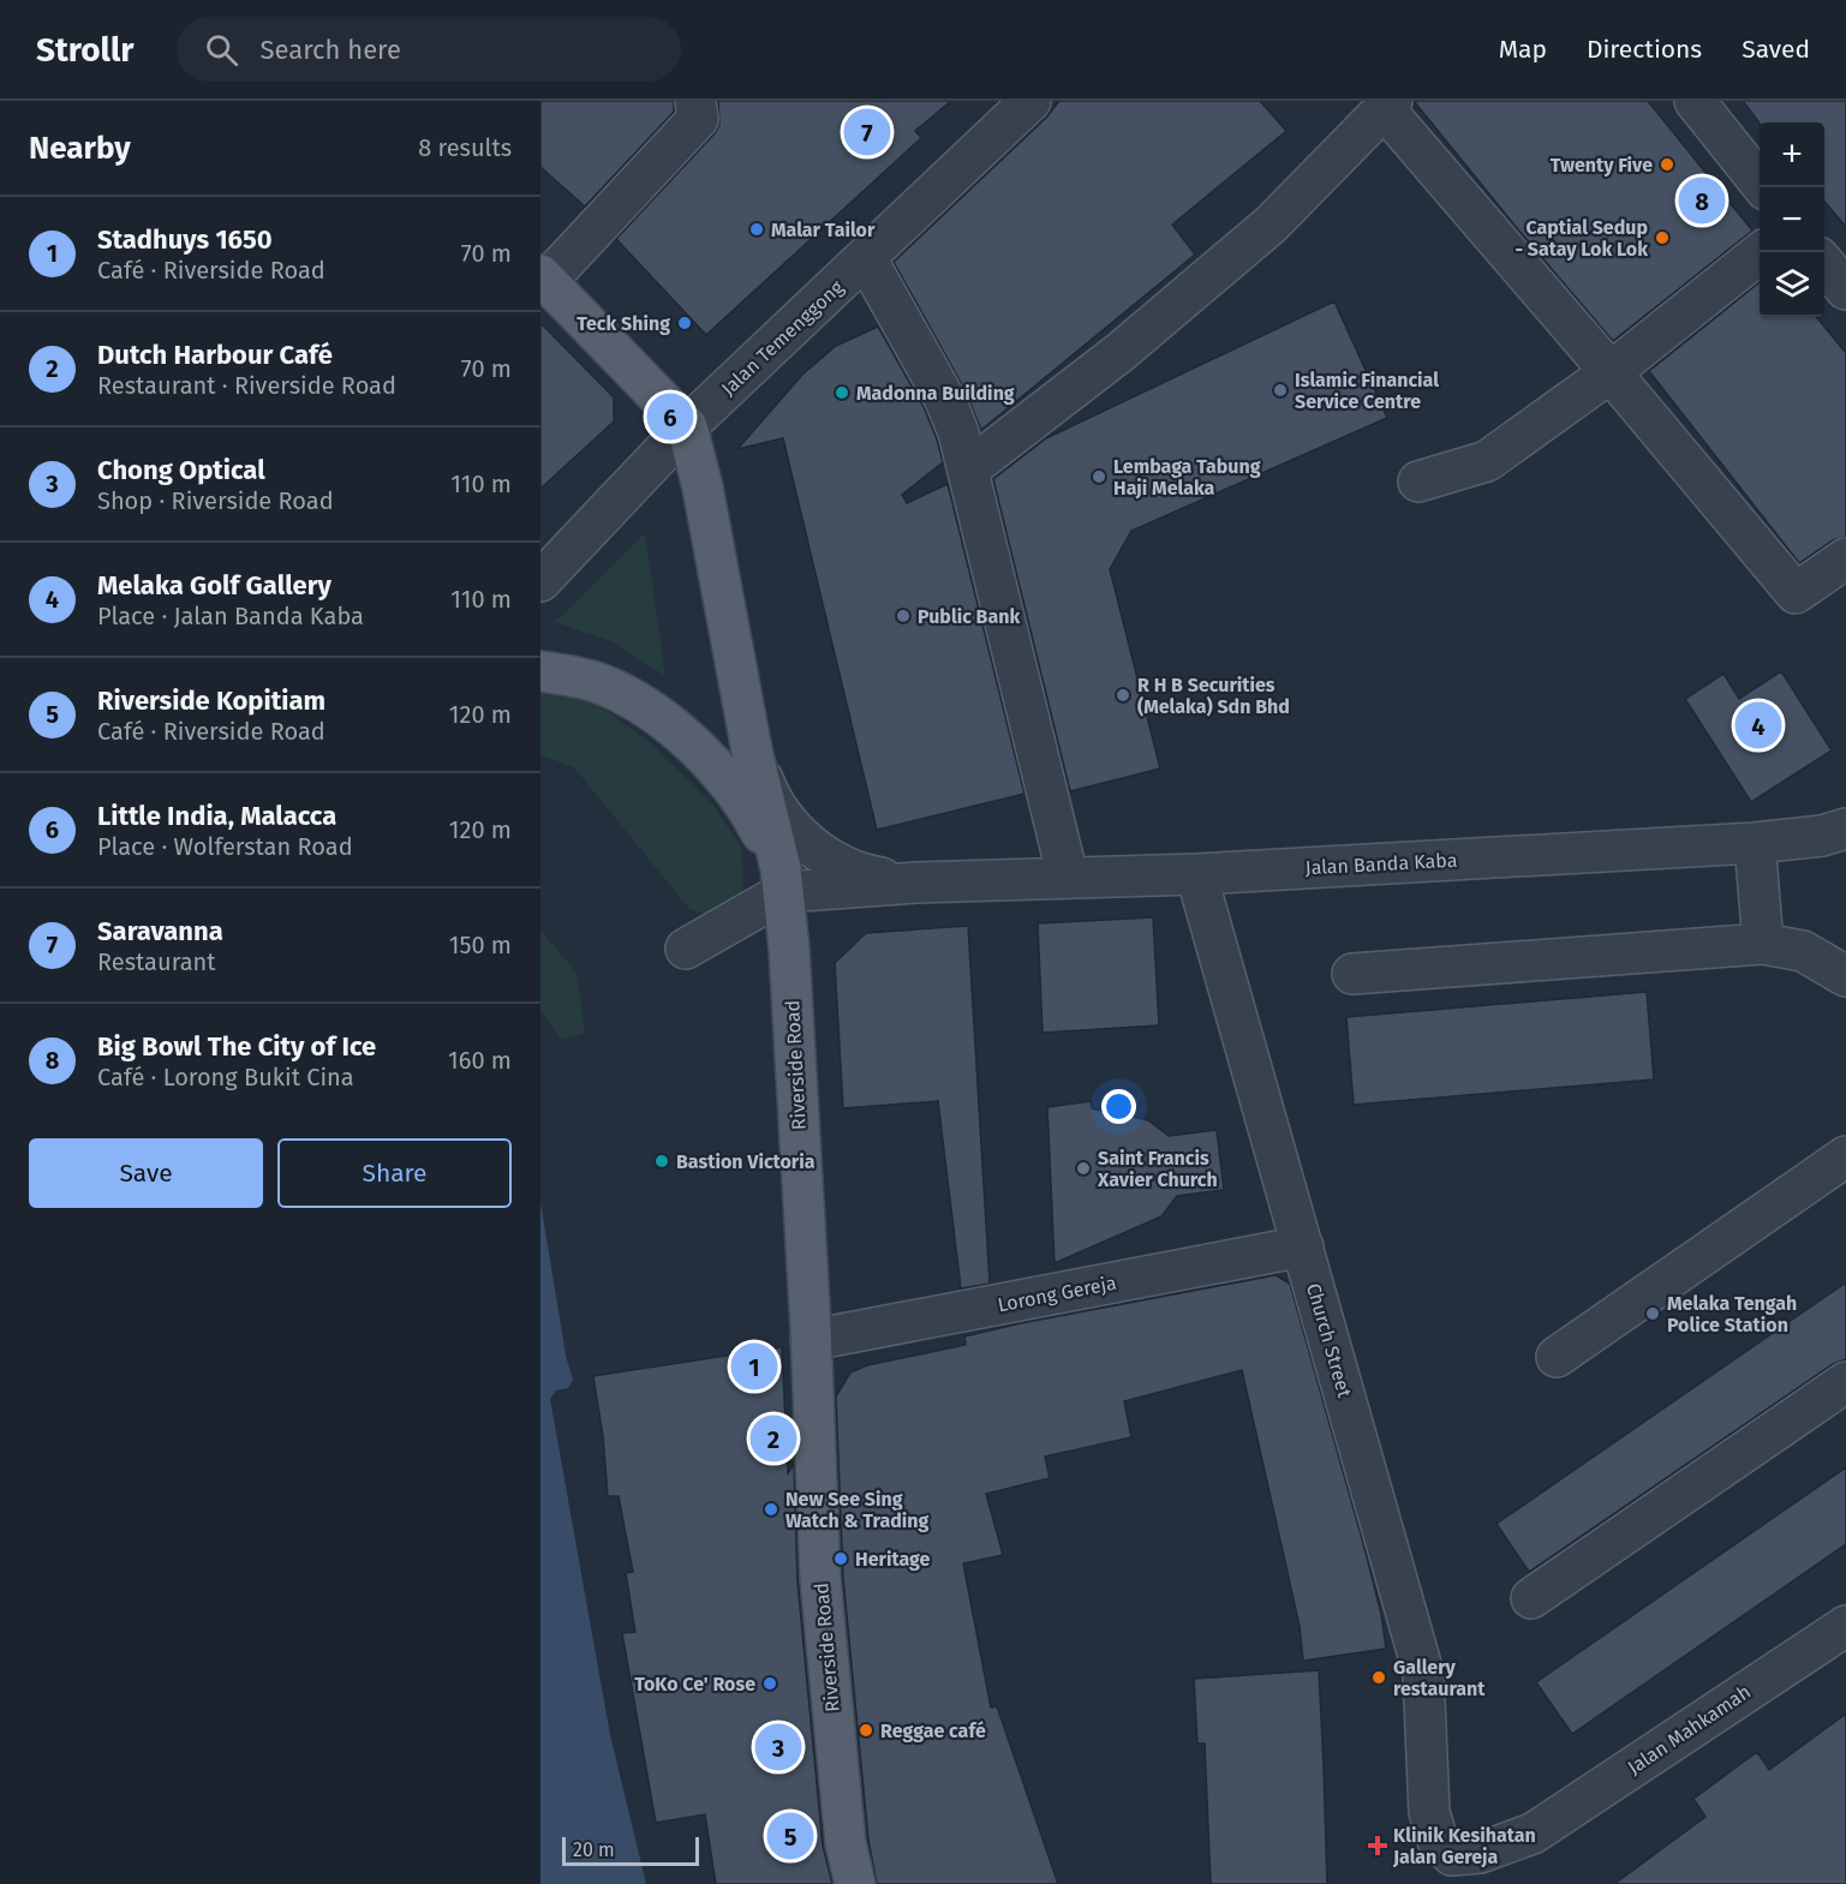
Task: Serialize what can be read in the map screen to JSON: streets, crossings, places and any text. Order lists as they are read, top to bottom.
{
  "streets": {
    "main road": ["Riverside Road"],
    "street": [
      "Jalan Temenggong",
      "Jalan Banda Kaba",
      "Lorong Gereja",
      "Church Street",
      "Jalan Mahkamah"
    ]
  },
  "crossings": [
    ["Jalan Temenggong", "Riverside Road"],
    ["Jalan Banda Kaba", "Riverside Road"],
    ["Jalan Banda Kaba", "Church Street"],
    ["Riverside Road", "Lorong Gereja"],
    ["Lorong Gereja", "Church Street"],
    ["Church Street", "Jalan Mahkamah"]
  ],
  "places": {
    "other": [
      "Twenty Five",
      "Malar Tailor",
      "Captial Sedup - Satay Lok Lok",
      "Teck Shing",
      "Islamic Financial Service Centre",
      "Madonna Building",
      "Lembaga Tabung Haji Melaka",
      "Public Bank",
      "R H B Securities (Melaka) Sdn Bhd",
      "Bastion Victoria",
      "Saint Francis Xavier Church",
      "Melaka Tengah Police Station",
      "New See Sing Watch & Trading",
      "Heritage",
      "Gallery restaurant",
      "ToKo Ce' Rose",
      "Reggae café"
    ],
    "health": ["Klinik Kesihatan Jalan Gereja"]
  },
  "scale_bar": "20 m",
  "page": {
    "header": "Strollr",
    "search": "Search here",
    "nav": ["Map", "Directions", "Saved"],
    "heading": ["Nearby", "8 results"],
    "pins": [
      "7",
      "8",
      "6",
      "4",
      "1",
      "2",
      "3",
      "5"
    ],
    "map_buttons": ["+", "−"],
    "list": [
      {
        "mark": "1",
        "name": "Stadhuys 1650",
        "note": "Café · Riverside Road",
        "value": "70 m"
      },
      {
        "mark": "2",
        "name": "Dutch Harbour Café",
        "note": "Restaurant · Riverside Road",
        "value": "70 m"
      },
      {
        "mark": "3",
        "name": "Chong Optical",
        "note": "Shop · Riverside Road",
        "value": "110 m"
      },
      {
        "mark": "4",
        "name": "Melaka Golf Gallery",
        "note": "Place · Jalan Banda Kaba",
        "value": "110 m"
      },
      {
        "mark": "5",
        "name": "Riverside Kopitiam",
        "note": "Café · Riverside Road",
        "value": "120 m"
      },
      {
        "mark": "6",
        "name": "Little India, Malacca",
        "note": "Place · Wolferstan Road",
        "value": "120 m"
      },
      {
        "mark": "7",
        "name": "Saravanna",
        "note": "Restaurant",
        "value": "150 m"
      },
      {
        "mark": "8",
        "name": "Big Bowl The City of Ice",
        "note": "Café · Lorong Bukit Cina",
        "value": "160 m"
      }
    ],
    "buttons": ["Save", "Share"],
    "scale": "20 m"
  }
}
